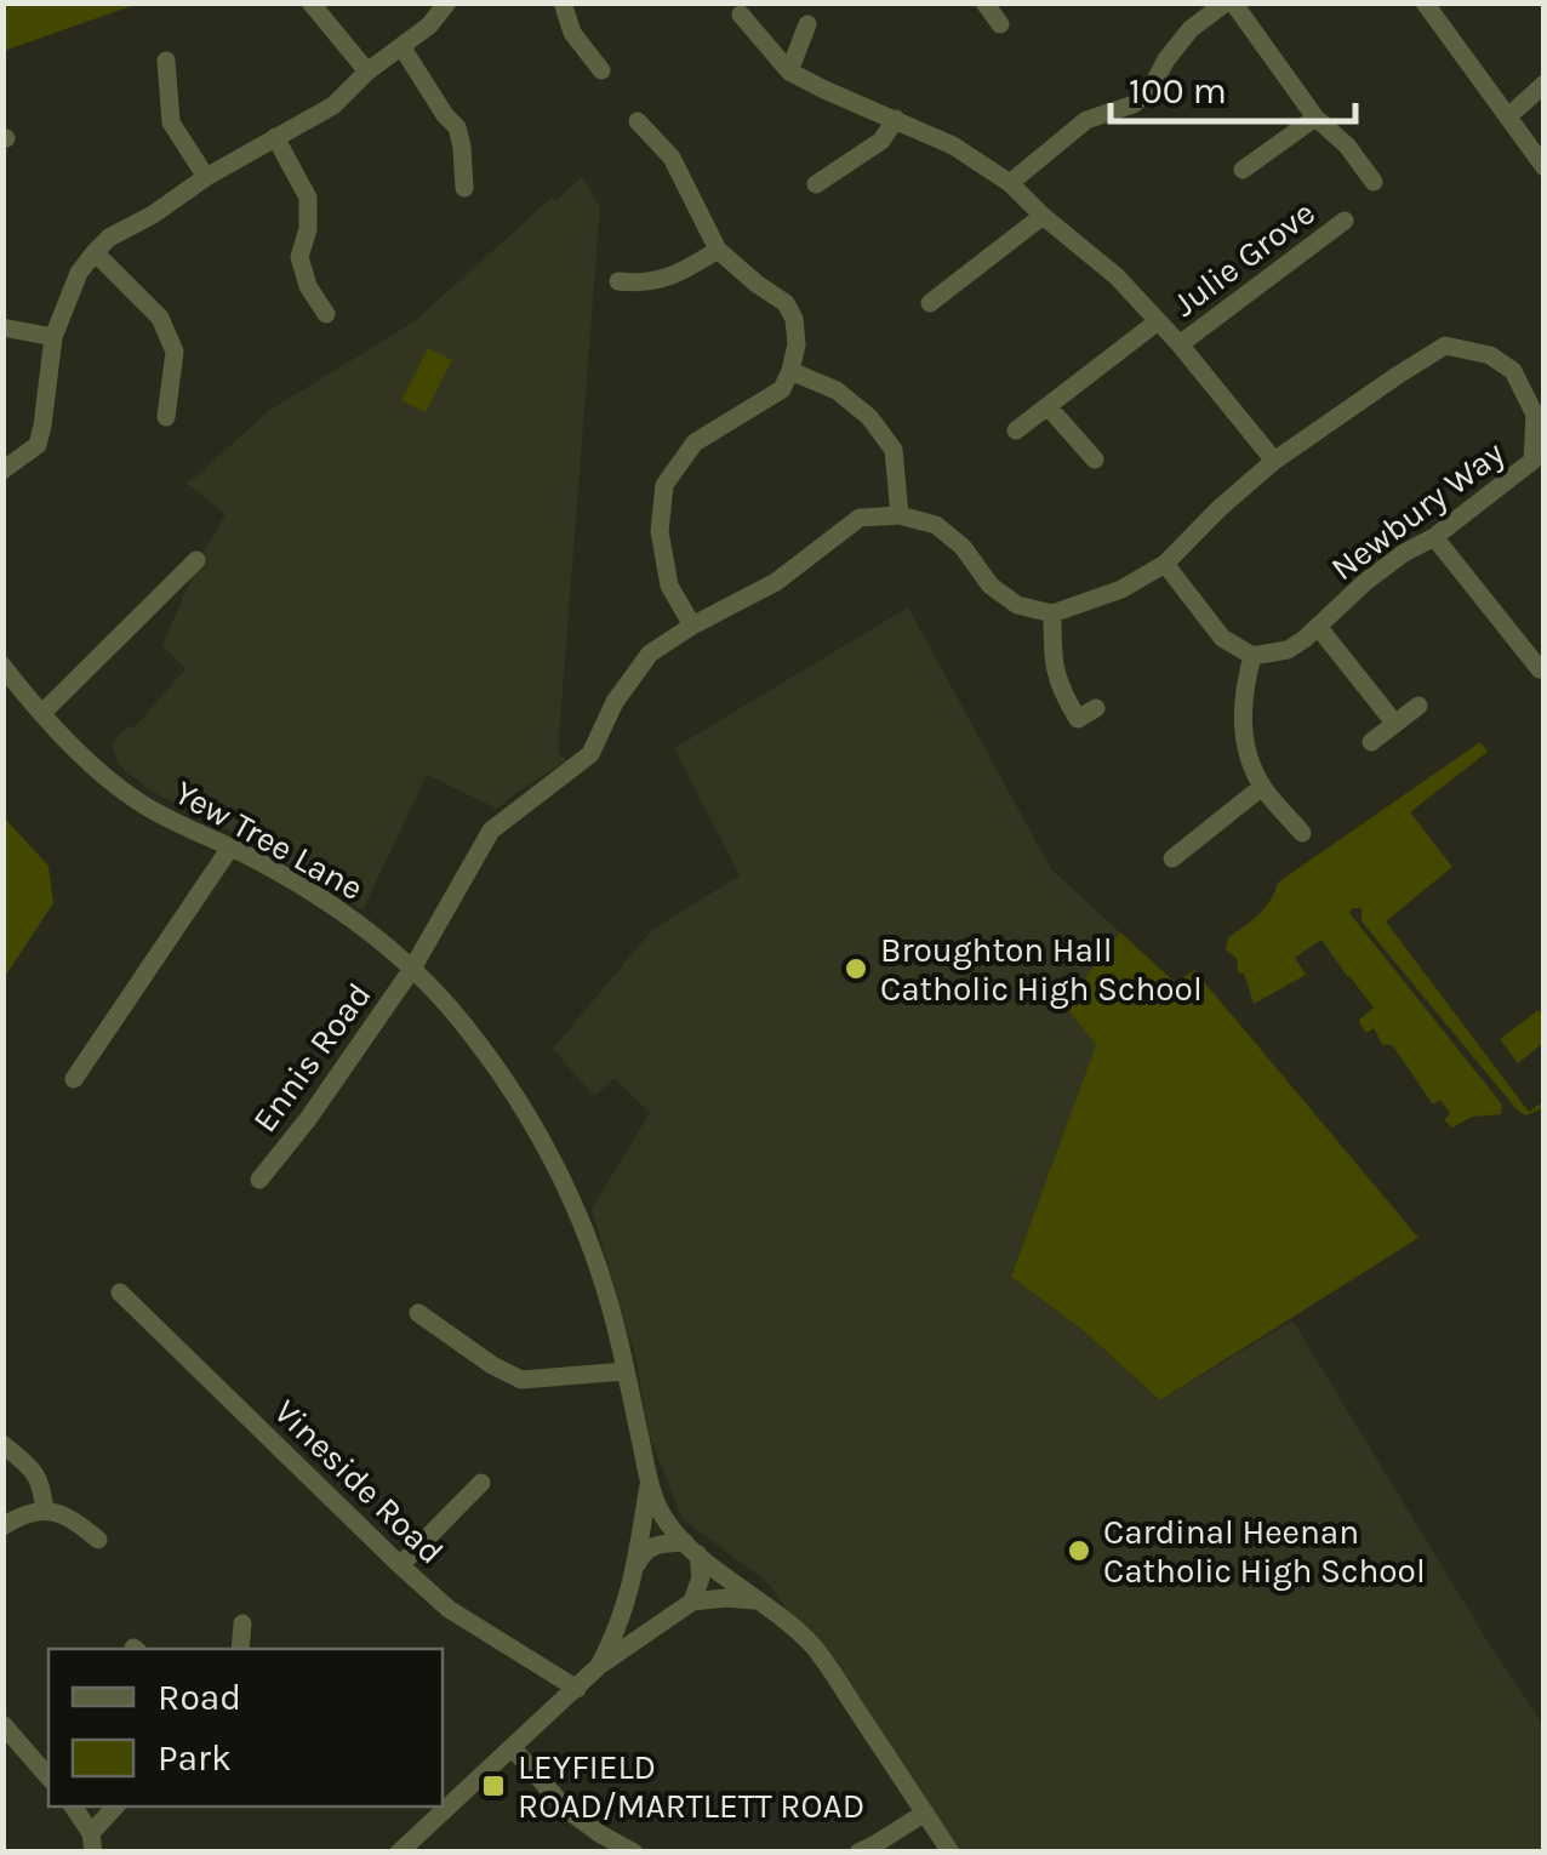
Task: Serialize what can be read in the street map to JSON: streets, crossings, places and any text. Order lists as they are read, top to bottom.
{
  "streets": {
    "street": [
      "Julie Grove",
      "Newbury Way",
      "Yew Tree Lane",
      "Ennis Road",
      "Vineside Road"
    ]
  },
  "crossings": [
    ["Yew Tree Lane", "Ennis Road"]
  ],
  "places": {
    "other": ["Broughton Hall Catholic High School", "Cardinal Heenan Catholic High School"],
    "transit": ["LEYFIELD ROAD/MARTLETT ROAD"]
  },
  "legend": ["Road", "Park"],
  "scale_bar": "100 m"
}
